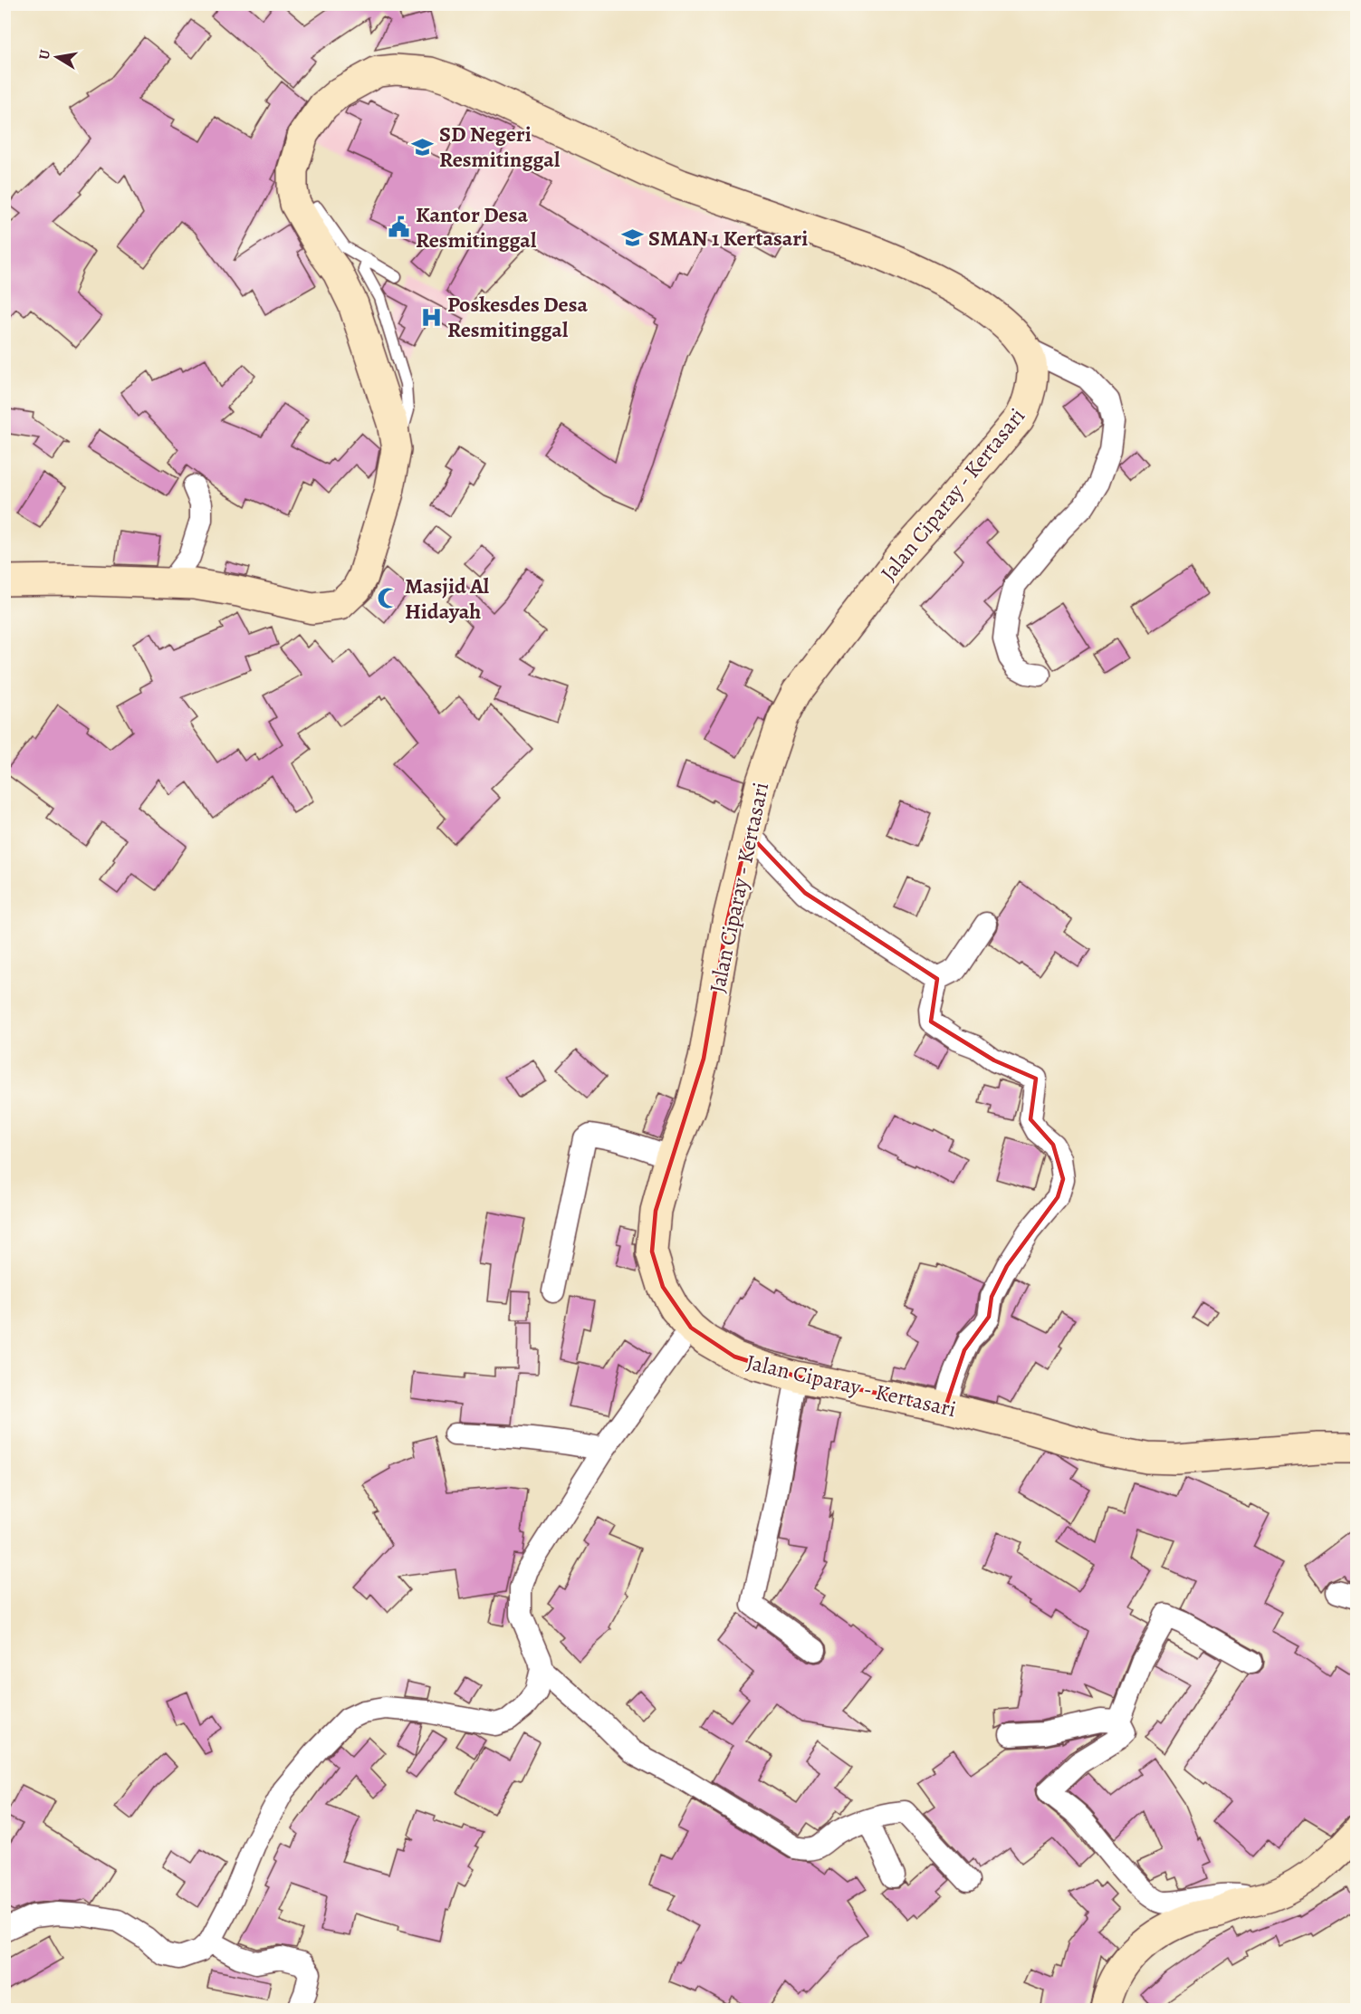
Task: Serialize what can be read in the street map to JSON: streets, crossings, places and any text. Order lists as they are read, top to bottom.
{
  "streets": {
    "main road": ["Jalan Ciparay - Kertasari"]
  },
  "places": {
    "school or university": ["SD Negeri Resmitinggal", "SMAN 1 Kertasari"],
    "public building": ["Kantor Desa Resmitinggal"],
    "hospital": ["Poskesdes Desa Resmitinggal"],
    "mosque": ["Masjid Al Hidayah"]
  },
  "north": "left"
}
